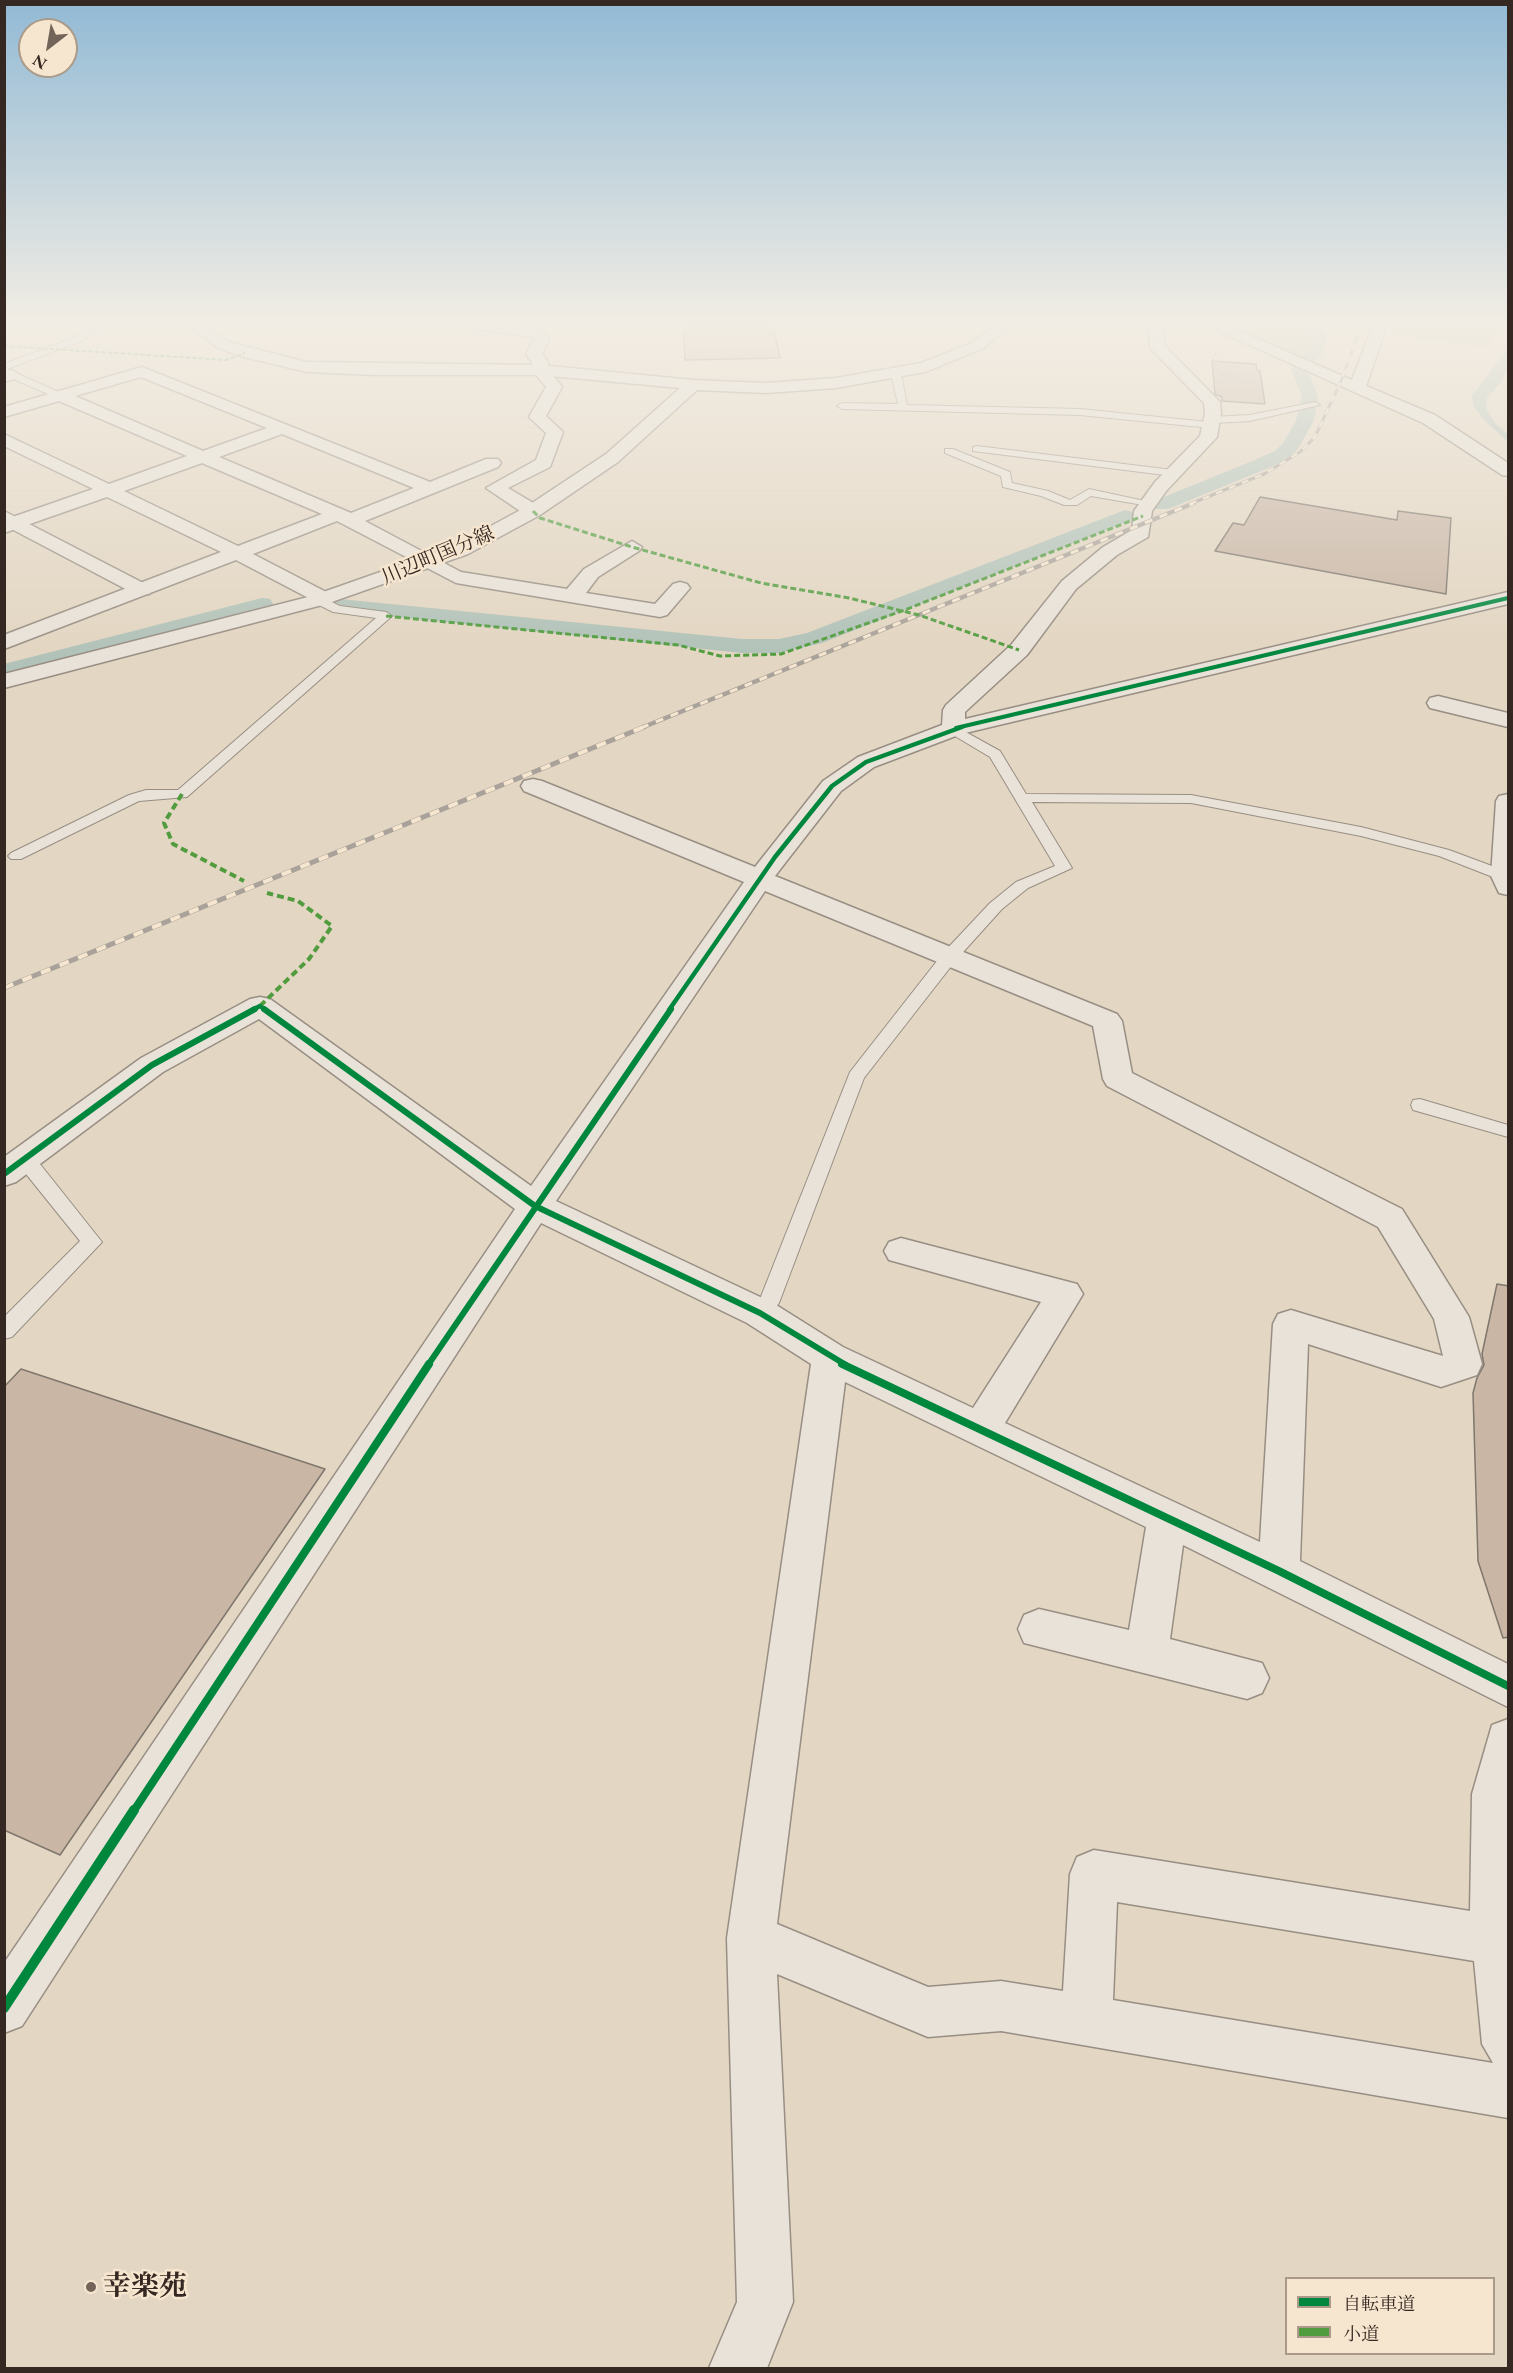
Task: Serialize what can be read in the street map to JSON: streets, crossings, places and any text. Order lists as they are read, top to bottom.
{
  "streets": {
    "street": ["川辺町国分線"]
  },
  "places": ["幸楽苑"],
  "legend": ["自転車道", "小道"],
  "north": "bottom left"
}
